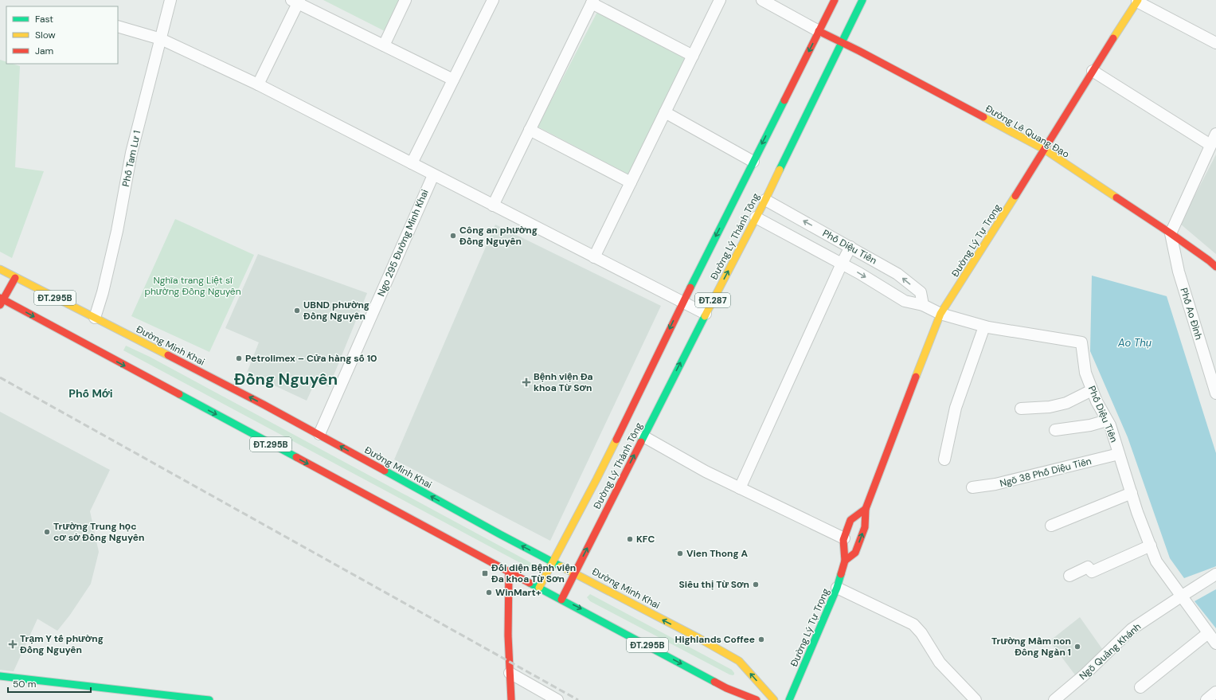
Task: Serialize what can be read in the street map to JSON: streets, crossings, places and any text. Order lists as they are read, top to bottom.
{
  "streets": {
    "main road": [
      "Đường Lê Quang Đạo",
      "Đường Lý Thánh Tông",
      "Đường Lý Tự Trọng",
      "ĐT.295B",
      "ĐT.287",
      "Đường Minh Khai"
    ],
    "street": [
      "Phố Tam Lư 1",
      "Ngo 295 Đường Minh Khai",
      "Phố Diệu Tiên",
      "Phố Ao Đình",
      "Ngõ 38 Phố Diệu Tiên",
      "Ngõ Quảng Khánh"
    ]
  },
  "crossings": [
    ["Đường Lê Quang Đạo", "Đường Lý Thánh Tông"],
    ["Đường Lê Quang Đạo", "Đường Lý Tự Trọng"],
    ["Đường Lê Quang Đạo", "Phố Ao Đình"],
    ["Phố Tam Lư 1", "Đường Minh Khai"],
    ["Đường Lý Thánh Tông", "Phố Diệu Tiên"],
    ["Đường Lý Thánh Tông", "ĐT.295B"],
    ["Đường Lý Thánh Tông", "Đường Minh Khai"],
    ["Đường Lý Tự Trọng", "Phố Diệu Tiên"],
    ["Ngo 295 Đường Minh Khai", "Đường Minh Khai"],
    ["Phố Diệu Tiên", "Ngõ 38 Phố Diệu Tiên"],
    ["Phố Diệu Tiên", "Ngõ Quảng Khánh"]
  ],
  "districts": ["Đồng Nguyên", "Phố Mới"],
  "water": ["Ao Thụ"],
  "parks": ["Nghĩa trang Liệt sĩ phường Đồng Nguyên"],
  "places": {
    "other": [
      "Công an phường Đồng Nguyên",
      "UBND phường Đồng Nguyên",
      "Petrolimex – Cửa hàng số 10",
      "Trường Trung học cơ sở Đồng Nguyên",
      "KFC",
      "Vien Thong A",
      "Siêu thị Từ Sơn",
      "WinMart+",
      "Highlands Coffee",
      "Trường Mầm non Đông Ngàn 1"
    ],
    "health": ["Bệnh viện Đa khoa Từ Sơn", "Trạm Y tế phường Đồng Nguyên"],
    "transit": ["Đối diện Bệnh viện Đa khoa Từ Sơn"]
  },
  "legend": ["Fast", "Slow", "Jam"],
  "scale_bar": "50 m"
}
